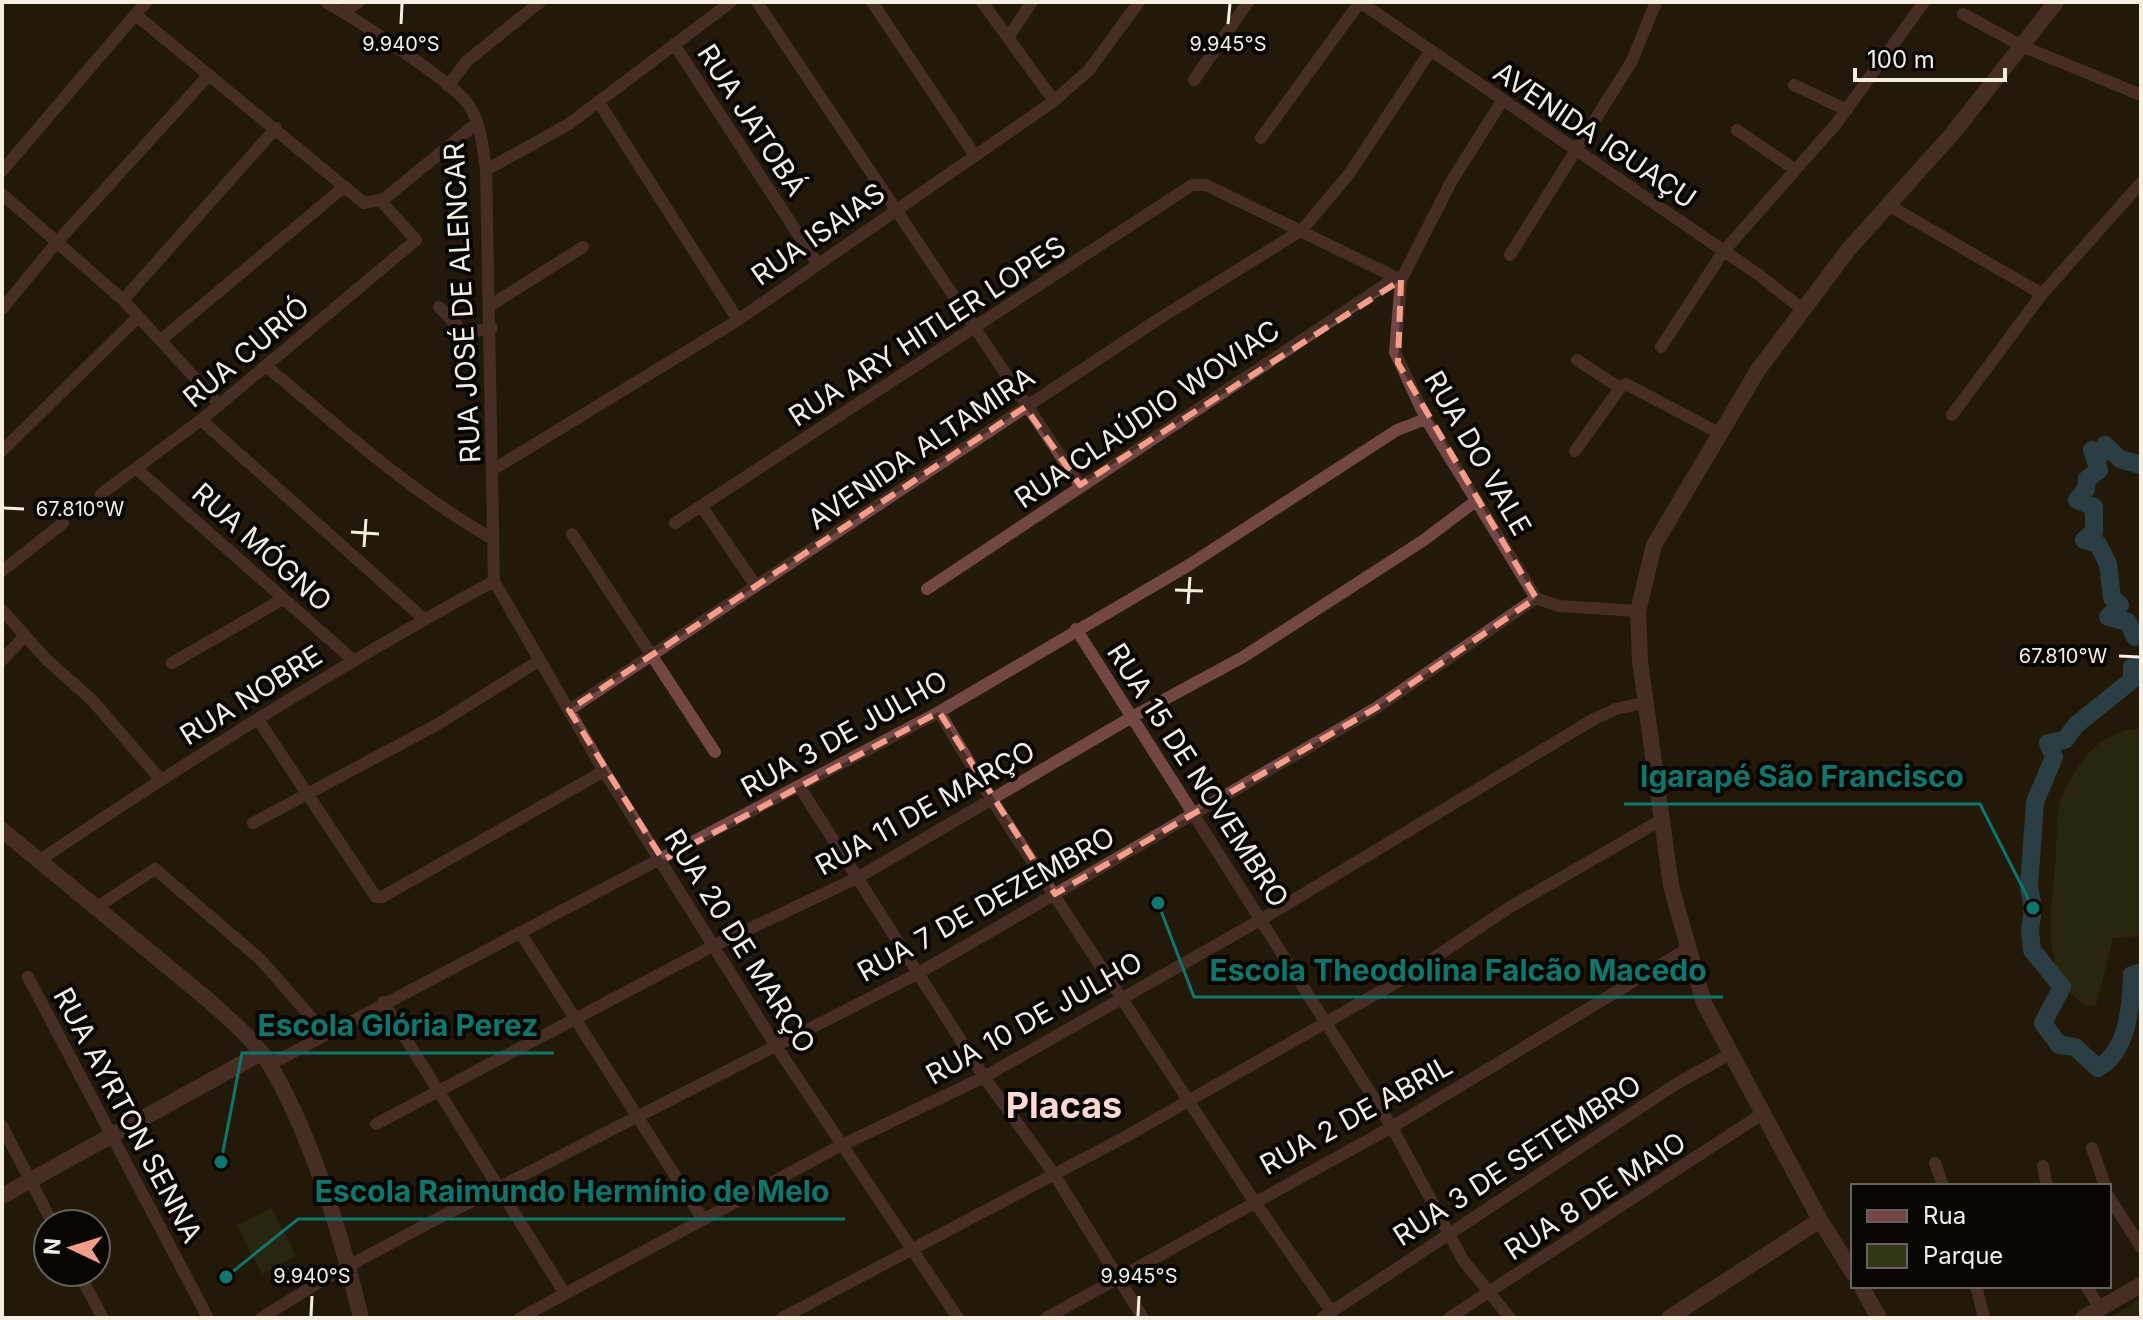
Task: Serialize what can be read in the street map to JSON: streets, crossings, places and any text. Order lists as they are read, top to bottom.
{
  "streets": {
    "street": [
      "RUA JATOBÁ",
      "AVENIDA IGUAÇU",
      "RUA ISAIAS",
      "RUA JOSÉ DE ALENCAR",
      "RUA ARY HITLER LOPES",
      "RUA CURIÓ",
      "RUA CLAÚDIO WOVIAC",
      "AVENIDA ALTAMIRA",
      "RUA DO VALE",
      "RUA MÓGNO",
      "RUA NOBRE",
      "RUA 3 DE JULHO",
      "RUA 15 DE NOVEMBRO",
      "RUA 11 DE MARÇO",
      "RUA 7 DE DEZEMBRO",
      "RUA 20 DE MARÇO",
      "RUA 10 DE JULHO",
      "RUA AYRTON SENNA",
      "RUA 2 DE ABRIL",
      "RUA 3 DE SETEMBRO",
      "RUA 8 DE MAIO"
    ]
  },
  "crossings": [
    ["RUA JATOBÁ", "RUA ISAIAS"],
    ["AVENIDA IGUAÇU", "AVENIDA ALTAMIRA"],
    ["RUA ISAIAS", "RUA JOSÉ DE ALENCAR"],
    ["RUA JOSÉ DE ALENCAR", "RUA NOBRE"],
    ["RUA JOSÉ DE ALENCAR", "RUA 20 DE MARÇO"],
    ["RUA ARY HITLER LOPES", "AVENIDA ALTAMIRA"],
    ["RUA CURIÓ", "RUA MÓGNO"],
    ["RUA CLAÚDIO WOVIAC", "RUA DO VALE"],
    ["AVENIDA ALTAMIRA", "RUA 20 DE MARÇO"],
    ["RUA DO VALE", "RUA 3 DE JULHO"],
    ["RUA DO VALE", "RUA 11 DE MARÇO"],
    ["RUA DO VALE", "RUA 7 DE DEZEMBRO"],
    ["RUA MÓGNO", "RUA NOBRE"],
    ["RUA NOBRE", "RUA 20 DE MARÇO"],
    ["RUA 3 DE JULHO", "RUA 15 DE NOVEMBRO"],
    ["RUA 3 DE JULHO", "RUA 20 DE MARÇO"],
    ["RUA 15 DE NOVEMBRO", "RUA 11 DE MARÇO"],
    ["RUA 15 DE NOVEMBRO", "RUA 7 DE DEZEMBRO"],
    ["RUA 15 DE NOVEMBRO", "RUA 10 DE JULHO"],
    ["RUA 15 DE NOVEMBRO", "RUA 2 DE ABRIL"],
    ["RUA 15 DE NOVEMBRO", "RUA 3 DE SETEMBRO"],
    ["RUA 15 DE NOVEMBRO", "RUA 8 DE MAIO"],
    ["RUA 11 DE MARÇO", "RUA 20 DE MARÇO"],
    ["RUA 7 DE DEZEMBRO", "RUA 20 DE MARÇO"],
    ["RUA 20 DE MARÇO", "RUA 10 DE JULHO"]
  ],
  "districts": ["Placas"],
  "places": [
    "Escola Theodolina Falcão Macedo",
    "Igarapé São Francisco",
    "Escola Glória Perez",
    "Escola Raimundo Hermínio de Melo"
  ],
  "legend": ["Rua", "Parque"],
  "scale_bar": "100 m",
  "north": "left",
  "coordinates": ["9.940°S", "9.945°S", "67.810°W"]
}
